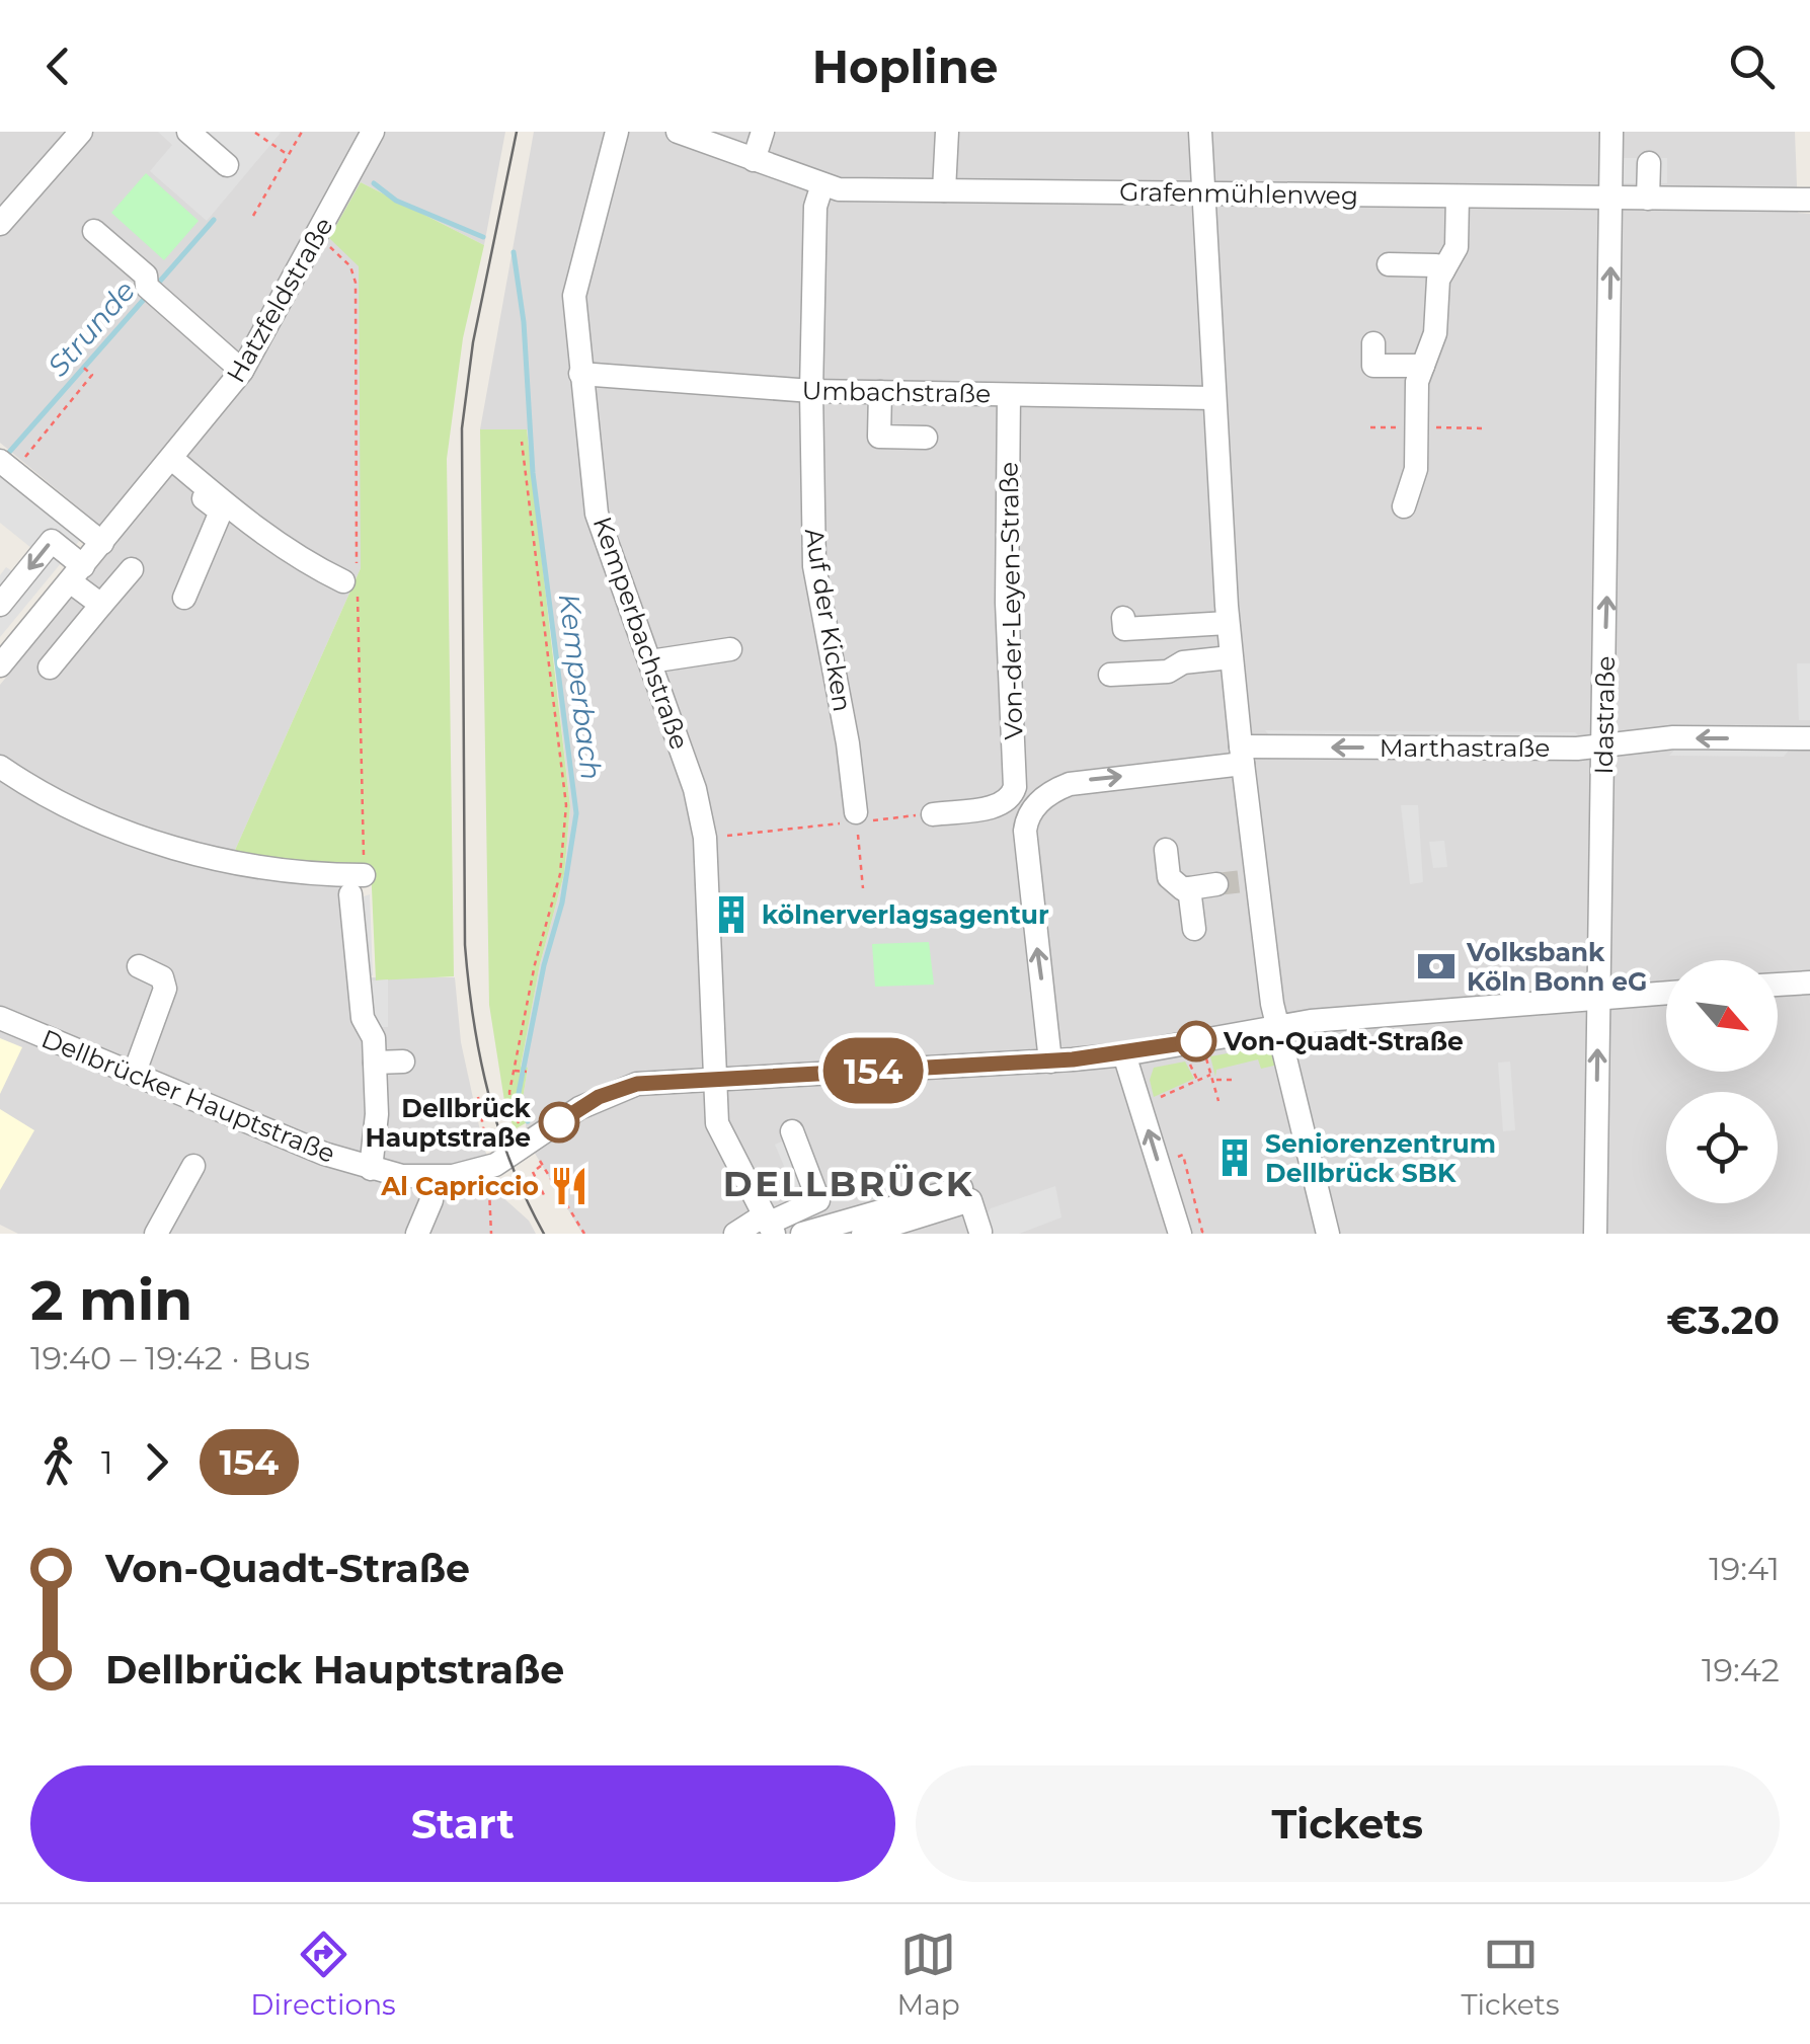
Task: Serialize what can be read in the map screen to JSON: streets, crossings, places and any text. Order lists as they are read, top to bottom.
{
  "streets": {
    "street": [
      "Grafenmühlenweg",
      "Hatzfeldstraße",
      "Umbachstraße",
      "Von-der-Leyen-Straße",
      "Auf der Kicken",
      "Kemperbachstraße",
      "Idastraße",
      "Marthastraße",
      "Dellbrücker Hauptstraße"
    ]
  },
  "crossings": [
    ["Grafenmühlenweg", "Auf der Kicken"],
    ["Grafenmühlenweg", "Idastraße"],
    ["Umbachstraße", "Von-der-Leyen-Straße"],
    ["Umbachstraße", "Auf der Kicken"],
    ["Umbachstraße", "Kemperbachstraße"],
    ["Kemperbachstraße", "Dellbrücker Hauptstraße"],
    ["Idastraße", "Marthastraße"],
    ["Idastraße", "Dellbrücker Hauptstraße"],
    ["Marthastraße", "Dellbrücker Hauptstraße"]
  ],
  "districts": ["DELLBRÜCK"],
  "water": ["Strunde", "Kemperbach"],
  "places": {
    "building": ["kölnerverlagsagentur", "Seniorenzentrum Dellbrück SBK"],
    "bank": ["Volksbank Köln Bonn eG"],
    "other": ["Von-Quadt-Straße", "Dellbrück Hauptstraße"],
    "restaurant": ["Al Capriccio"]
  },
  "lines": ["bus line 154"],
  "north": "bottom right",
  "page": {
    "header": "Hopline",
    "on_map": "154",
    "heading": ["2 min", "19:40 – 19:42 · Bus", "€3.20"],
    "legs": ["1", "154"],
    "list": [
      {
        "name": "Von-Quadt-Straße",
        "value": "19:41"
      },
      {
        "name": "Dellbrück Hauptstraße",
        "value": "19:42"
      }
    ],
    "buttons": ["Start", "Tickets"],
    "tabs": ["Directions", "Map", "Tickets"]
  }
}
